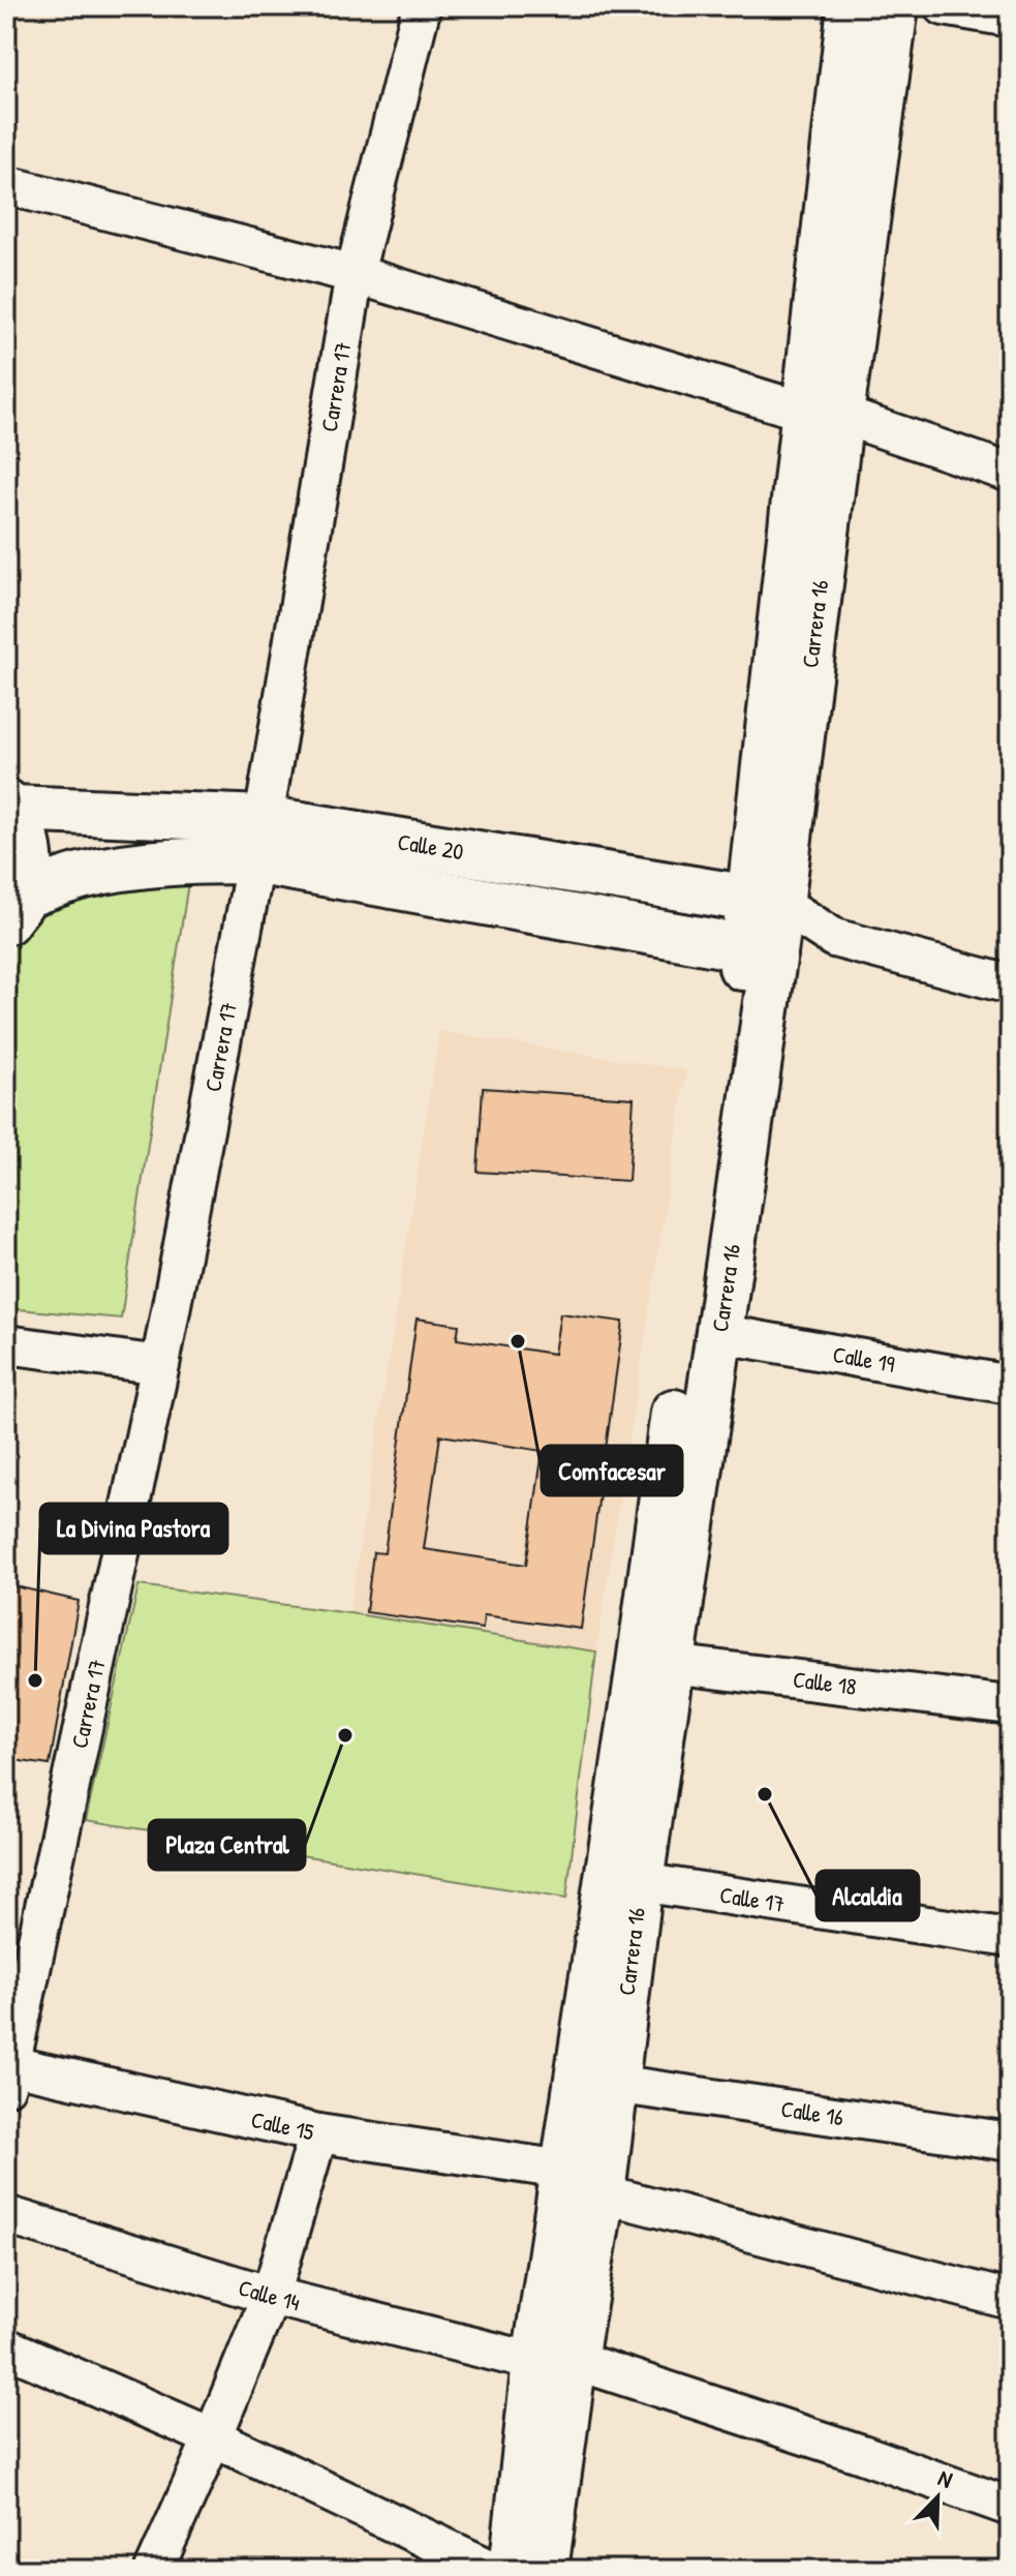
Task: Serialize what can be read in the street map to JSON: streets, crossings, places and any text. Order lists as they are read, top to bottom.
{
  "streets": {
    "main road": ["Carrera 16", "Calle 20"],
    "street": [
      "Carrera 17",
      "Calle 19",
      "Calle 18",
      "Calle 17",
      "Calle 16",
      "Calle 15",
      "Calle 14"
    ]
  },
  "crossings": [
    ["Carrera 17", "Calle 20"],
    ["Carrera 17", "Calle 15"],
    ["Carrera 16", "Calle 20"],
    ["Carrera 16", "Calle 19"],
    ["Carrera 16", "Calle 18"],
    ["Carrera 16", "Calle 17"],
    ["Carrera 16", "Calle 16"],
    ["Carrera 16", "Calle 15"],
    ["Carrera 16", "Calle 14"]
  ],
  "places": [
    "Comfacesar",
    "La Divina Pastora",
    "Plaza Central",
    "Alcaldia"
  ],
  "north": "top right"
}
